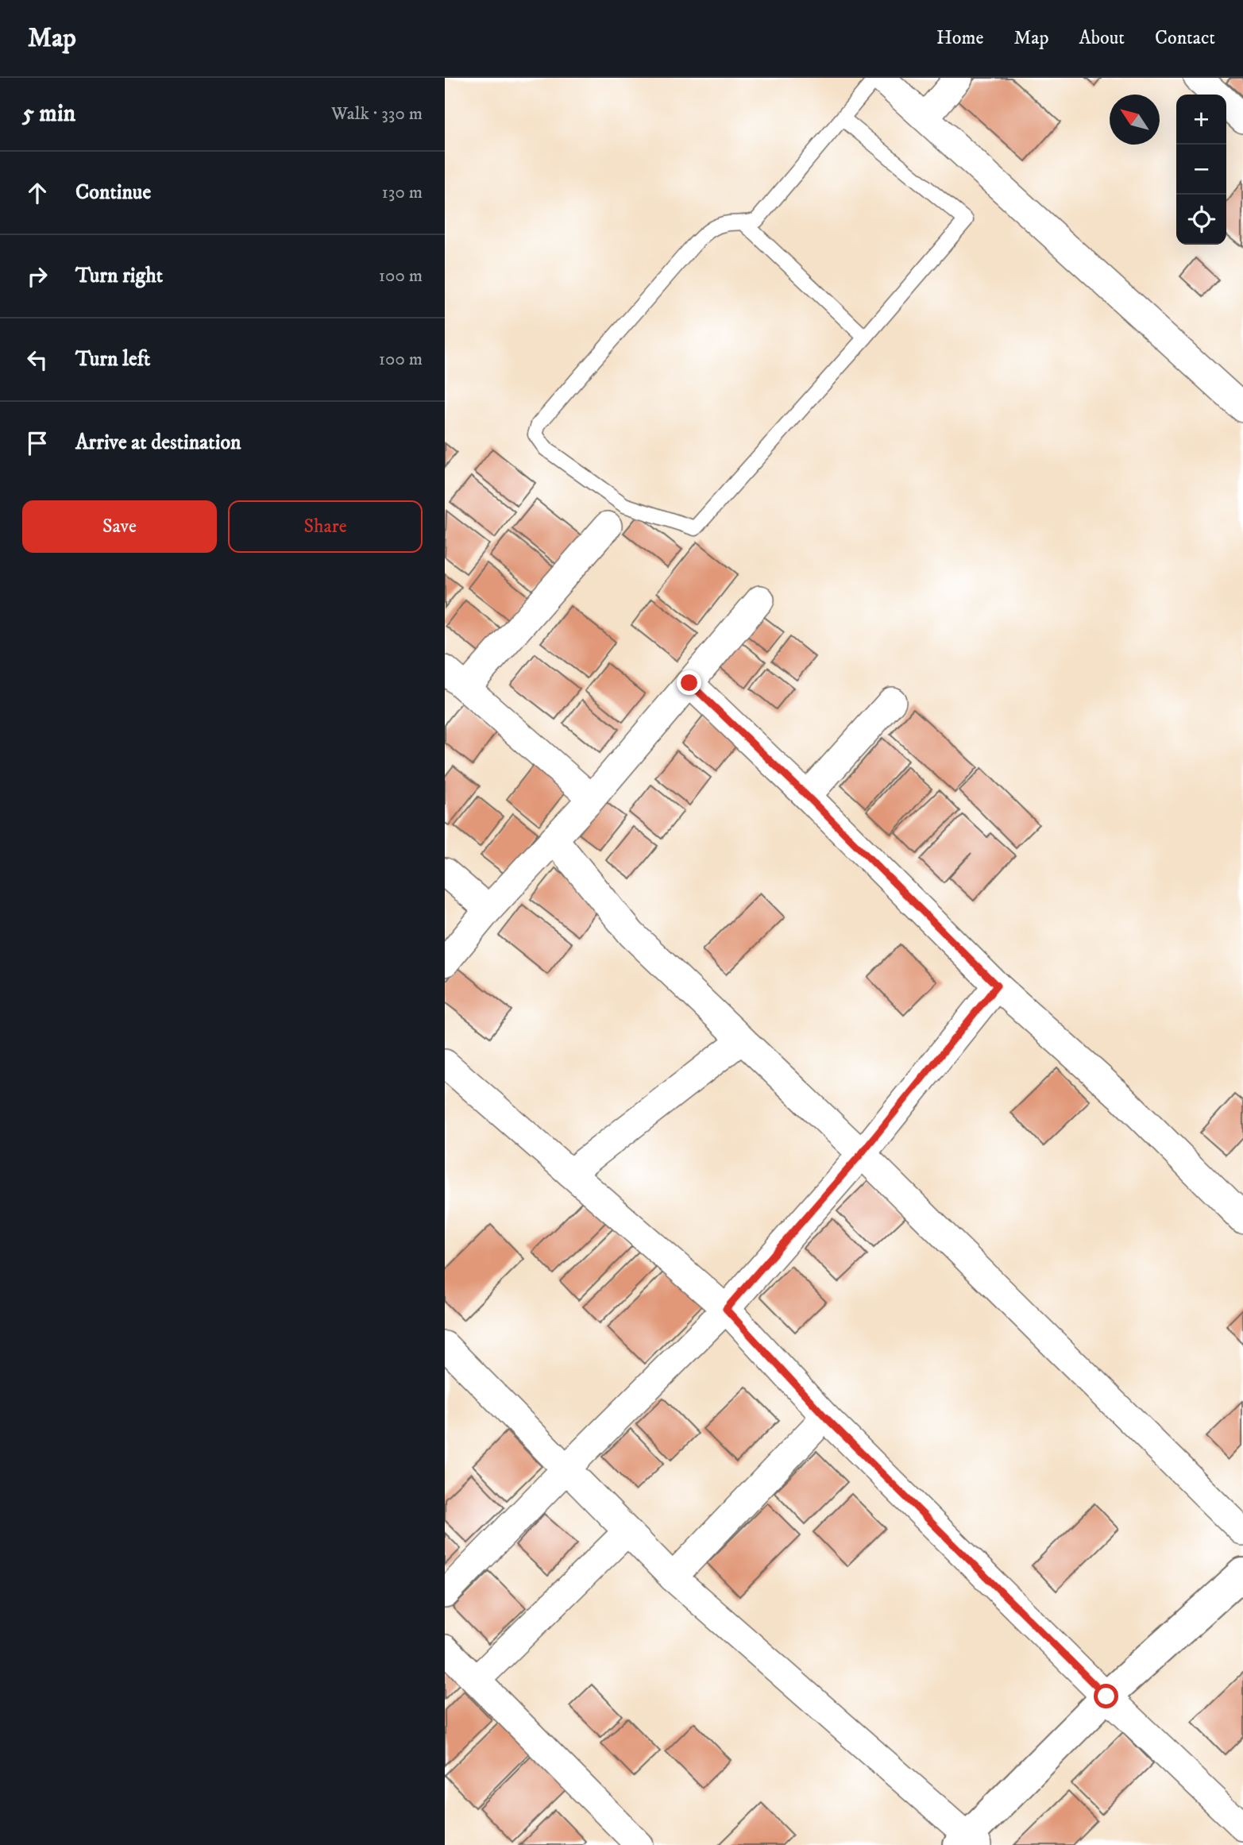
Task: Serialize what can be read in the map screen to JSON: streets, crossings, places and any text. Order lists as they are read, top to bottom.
{
  "north": "top left",
  "page": {
    "header": "Map",
    "nav": [
      "Home",
      "Map",
      "About",
      "Contact"
    ],
    "heading": ["5 min", "Walk · 330 m"],
    "map_buttons": ["+", "−"],
    "list": [
      ["Continue", "130 m"],
      ["Turn right", "100 m"],
      ["Turn left", "100 m"],
      "Arrive at destination"
    ],
    "buttons": ["Save", "Share"]
  }
}
